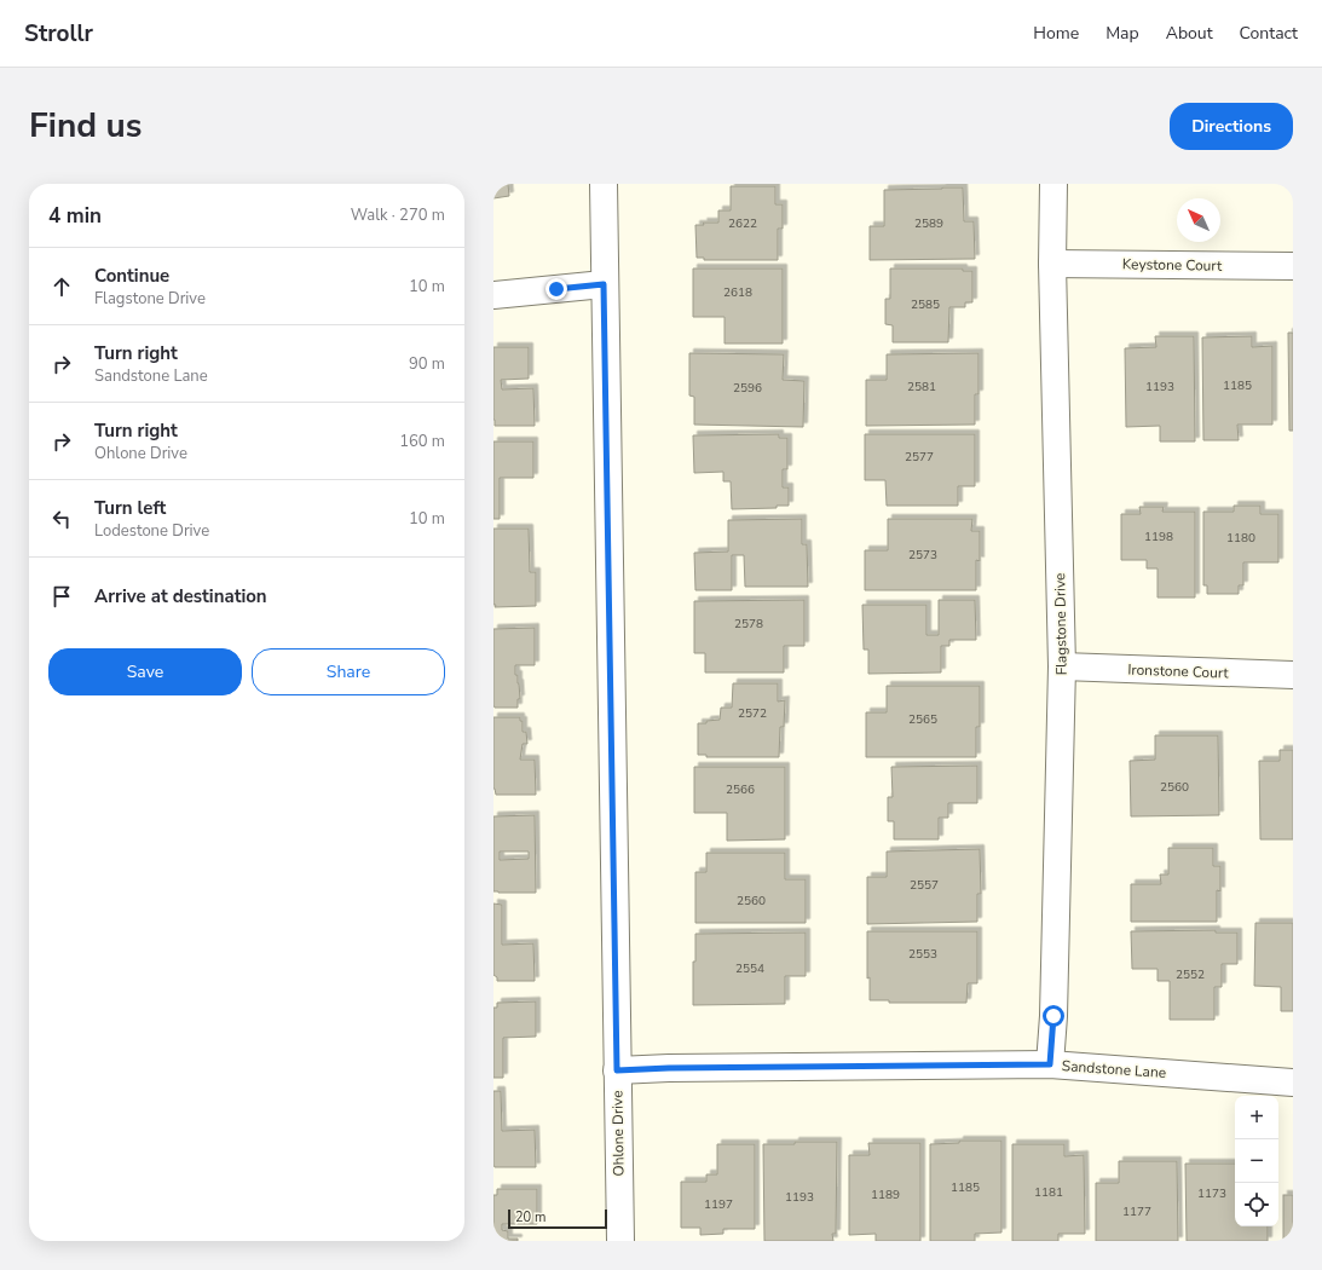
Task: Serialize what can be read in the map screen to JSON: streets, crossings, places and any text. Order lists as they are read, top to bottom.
{
  "streets": {
    "street": [
      "Keystone Court",
      "Flagstone Drive",
      "Ironstone Court",
      "Sandstone Lane",
      "Ohlone Drive"
    ]
  },
  "crossings": [
    ["Keystone Court", "Flagstone Drive"],
    ["Flagstone Drive", "Ironstone Court"],
    ["Flagstone Drive", "Sandstone Lane"],
    ["Sandstone Lane", "Ohlone Drive"]
  ],
  "house_numbers": [
    "2622",
    "2589",
    "2618",
    "2585",
    "1185",
    "2581",
    "1193",
    "2596",
    "2577",
    "1198",
    "1180",
    "2573",
    "2578",
    "2572",
    "2565",
    "2560",
    "2566",
    "2557",
    "2560",
    "2553",
    "2554",
    "2552",
    "1185",
    "1181",
    "1173",
    "1189",
    "1193",
    "1197",
    "1177"
  ],
  "scale_bar": "20 m",
  "north": "top left",
  "page": {
    "header": "Strollr",
    "nav": [
      "Home",
      "Map",
      "About",
      "Contact"
    ],
    "title": "Find us",
    "buttons": [
      "Directions",
      ["Save", "Share"]
    ],
    "heading": ["4 min", "Walk · 270 m"],
    "list": [
      ["Continue", "Flagstone Drive", "10 m"],
      ["Turn right", "Sandstone Lane", "90 m"],
      ["Turn right", "Ohlone Drive", "160 m"],
      ["Turn left", "Lodestone Drive", "10 m"],
      "Arrive at destination"
    ],
    "map_buttons": ["+", "−"],
    "scale": "20 m"
  }
}
